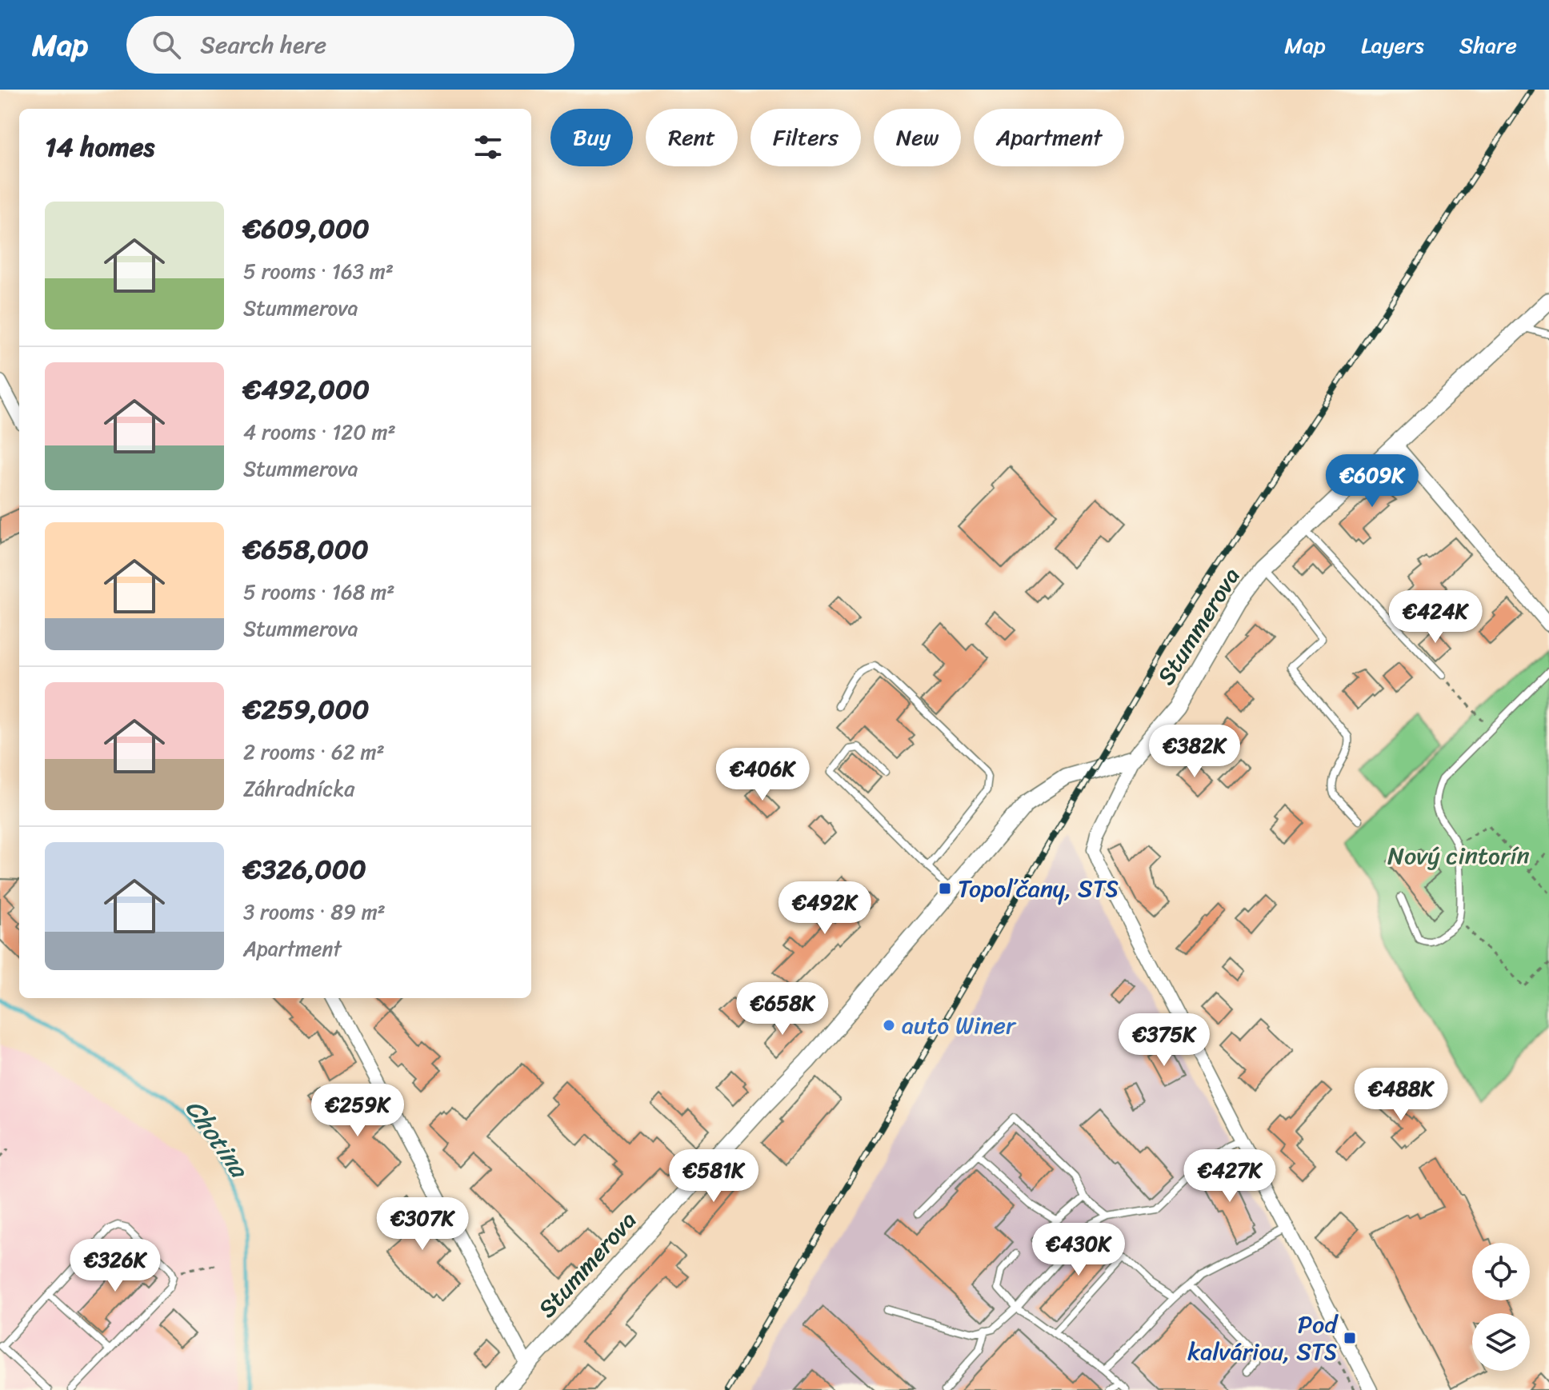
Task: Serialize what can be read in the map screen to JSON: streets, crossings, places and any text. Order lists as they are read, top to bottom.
{
  "streets": {
    "street": ["Stummerova"]
  },
  "water": ["Chotina"],
  "parks": ["Nový cintorín"],
  "places": {
    "transit": ["Topoľčany, STS", "Pod kalváriou, STS"],
    "other": ["auto Winer"]
  },
  "page": {
    "header": "Map",
    "search": "Search here",
    "nav": ["Map", "Layers", "Share"],
    "chip": [
      "Buy",
      "Rent",
      "Filters",
      "New",
      "Apartment"
    ],
    "heading": "14 homes",
    "list": [
      {
        "name": "€609,000",
        "note": "5 rooms · 163 m² · Stummerova"
      },
      {
        "name": "€492,000",
        "note": "4 rooms · 120 m² · Stummerova"
      },
      {
        "name": "€658,000",
        "note": "5 rooms · 168 m² · Stummerova"
      },
      {
        "name": "€259,000",
        "note": "2 rooms · 62 m² · Záhradnícka"
      },
      {
        "name": "€326,000",
        "note": "3 rooms · 89 m² · Apartment"
      }
    ],
    "price": [
      "€609K",
      "€424K",
      "€382K",
      "€406K",
      "€492K",
      "€658K",
      "€375K",
      "€488K",
      "€259K",
      "€581K",
      "€427K",
      "€307K",
      "€430K",
      "€326K"
    ]
  }
}
